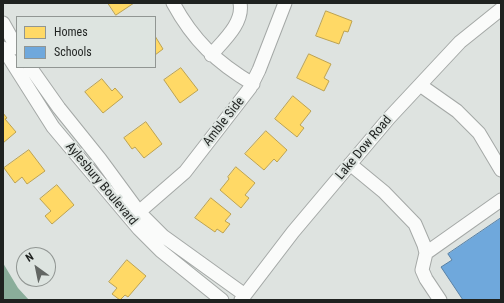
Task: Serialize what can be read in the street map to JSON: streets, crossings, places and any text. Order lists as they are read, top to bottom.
{
  "streets": {
    "street": ["Amble Side", "Lake Dow Road", "Aylesbury Boulevard"]
  },
  "crossings": [
    ["Amble Side", "Aylesbury Boulevard"],
    ["Lake Dow Road", "Aylesbury Boulevard"]
  ],
  "legend": ["Homes", "Schools"],
  "north": "top left"
}
